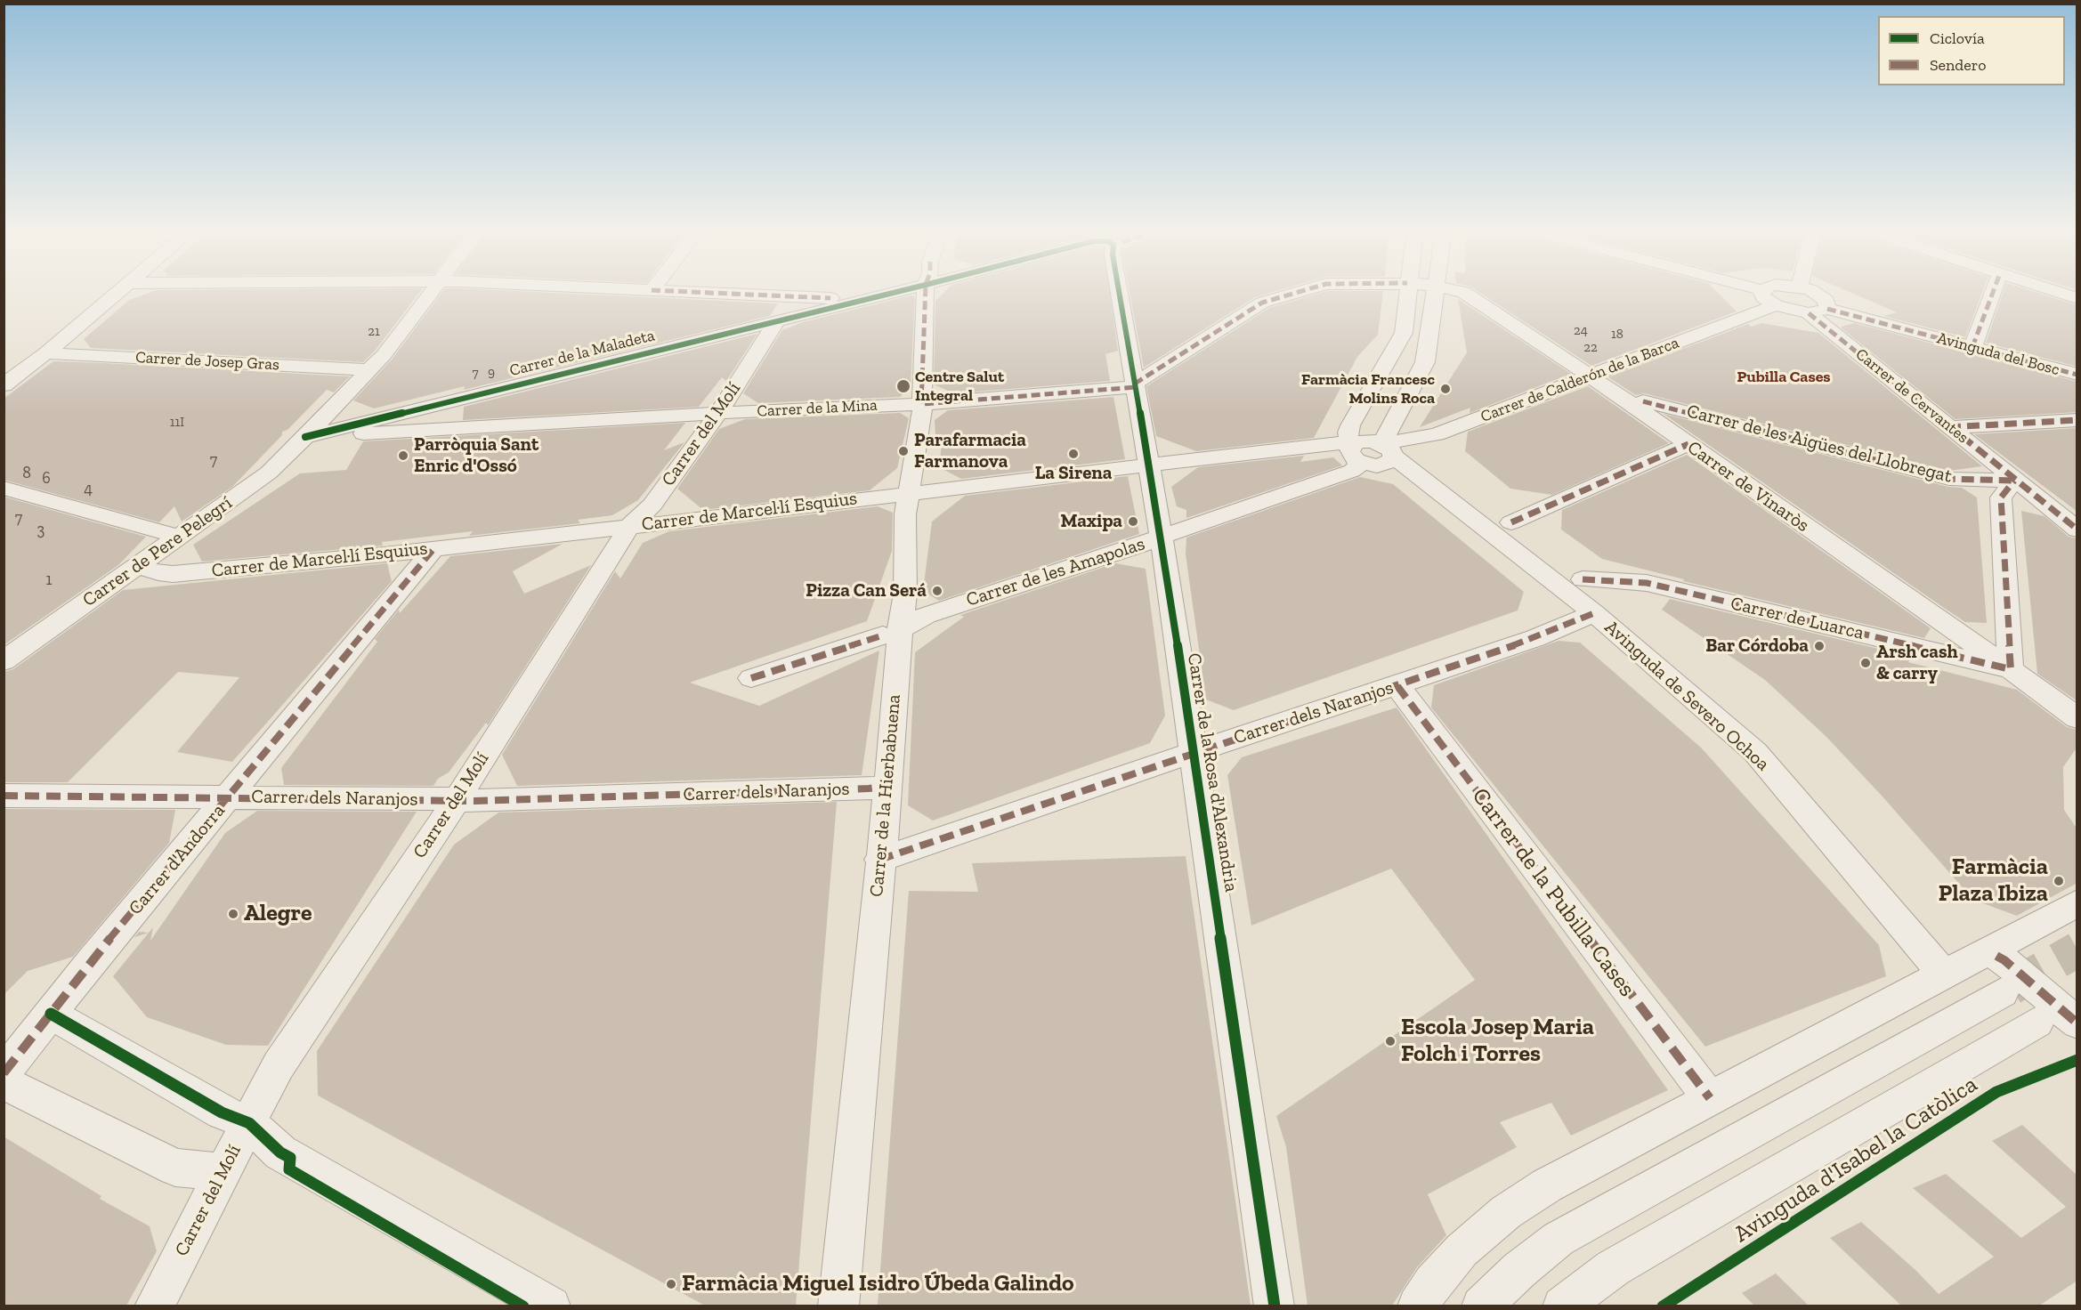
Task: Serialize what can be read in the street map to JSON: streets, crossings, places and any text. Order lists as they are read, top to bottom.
{
  "streets": {
    "street": [
      "Carrer de la Maladeta",
      "Avinguda del Bosc",
      "Carrer de Josep Gras",
      "Carrer de Calderón de la Barca",
      "Carrer de Cervantes",
      "Carrer de la Mina",
      "Carrer del Molí",
      "Carrer de les Aigües del Llobregat",
      "Carrer de Vinaròs",
      "Carrer de Marcel·lí Esquius",
      "Carrer de Pere Pelegrí",
      "Carrer de les Amapolas",
      "Carrer de Luarca",
      "Avinguda de Severo Ochoa",
      "Carrer dels Naranjos",
      "Carrer de la Rosa d'Alexandria",
      "Carrer de la Hierbabuena",
      "Carrer d'Andorra",
      "Carrer de la Pubilla Cases",
      "Avinguda d'Isabel la Catòlica"
    ]
  },
  "crossings": [
    ["Carrer de la Maladeta", "Carrer de la Mina"],
    ["Carrer de la Maladeta", "Carrer del Molí"],
    ["Carrer de la Maladeta", "Carrer de Pere Pelegrí"],
    ["Avinguda del Bosc", "Carrer de Calderón de la Barca"],
    ["Avinguda del Bosc", "Carrer de Cervantes"],
    ["Carrer de Calderón de la Barca", "Carrer de Vinaròs"],
    ["Carrer de Calderón de la Barca", "Carrer de Marcel·lí Esquius"],
    ["Carrer de Calderón de la Barca", "Carrer de les Amapolas"],
    ["Carrer de Calderón de la Barca", "Avinguda de Severo Ochoa"],
    ["Carrer de Cervantes", "Carrer de les Aigües del Llobregat"],
    ["Carrer de la Mina", "Carrer del Molí"],
    ["Carrer de la Mina", "Carrer de Pere Pelegrí"],
    ["Carrer de la Mina", "Carrer de la Rosa d'Alexandria"],
    ["Carrer de la Mina", "Carrer de la Hierbabuena"],
    ["Carrer del Molí", "Carrer de Marcel·lí Esquius"],
    ["Carrer del Molí", "Carrer dels Naranjos"],
    ["Carrer de Vinaròs", "Carrer de Luarca"],
    ["Carrer de Marcel·lí Esquius", "Carrer de Pere Pelegrí"],
    ["Carrer de Marcel·lí Esquius", "Carrer de les Amapolas"],
    ["Carrer de Marcel·lí Esquius", "Avinguda de Severo Ochoa"],
    ["Carrer de Marcel·lí Esquius", "Carrer de la Rosa d'Alexandria"],
    ["Carrer de Marcel·lí Esquius", "Carrer de la Hierbabuena"],
    ["Carrer de Marcel·lí Esquius", "Carrer d'Andorra"],
    ["Carrer de les Amapolas", "Avinguda de Severo Ochoa"],
    ["Carrer de les Amapolas", "Carrer de la Rosa d'Alexandria"],
    ["Carrer de les Amapolas", "Carrer de la Hierbabuena"],
    ["Avinguda de Severo Ochoa", "Carrer dels Naranjos"],
    ["Carrer dels Naranjos", "Carrer de la Rosa d'Alexandria"],
    ["Carrer dels Naranjos", "Carrer de la Hierbabuena"],
    ["Carrer dels Naranjos", "Carrer d'Andorra"],
    ["Carrer dels Naranjos", "Carrer de la Pubilla Cases"]
  ],
  "districts": ["Pubilla Cases"],
  "places": [
    "Centre Salut Integral",
    "Farmàcia Francesc Molins Roca",
    "Parafarmacia Farmanova",
    "La Sirena",
    "Parròquia Sant Enric d'Ossó",
    "Maxipa",
    "Pizza Can Será",
    "Bar Córdoba",
    "Arsh cash & carry",
    "Farmàcia Plaza Ibiza",
    "Alegre",
    "Escola Josep Maria Folch i Torres",
    "Farmàcia Miguel Isidro Úbeda Galindo"
  ],
  "house_numbers": [
    "24",
    "21",
    "18",
    "22",
    "9",
    "7",
    "11I",
    "7",
    "8",
    "6",
    "4",
    "7",
    "3",
    "1"
  ],
  "legend": ["Ciclovía", "Sendero"]
}
